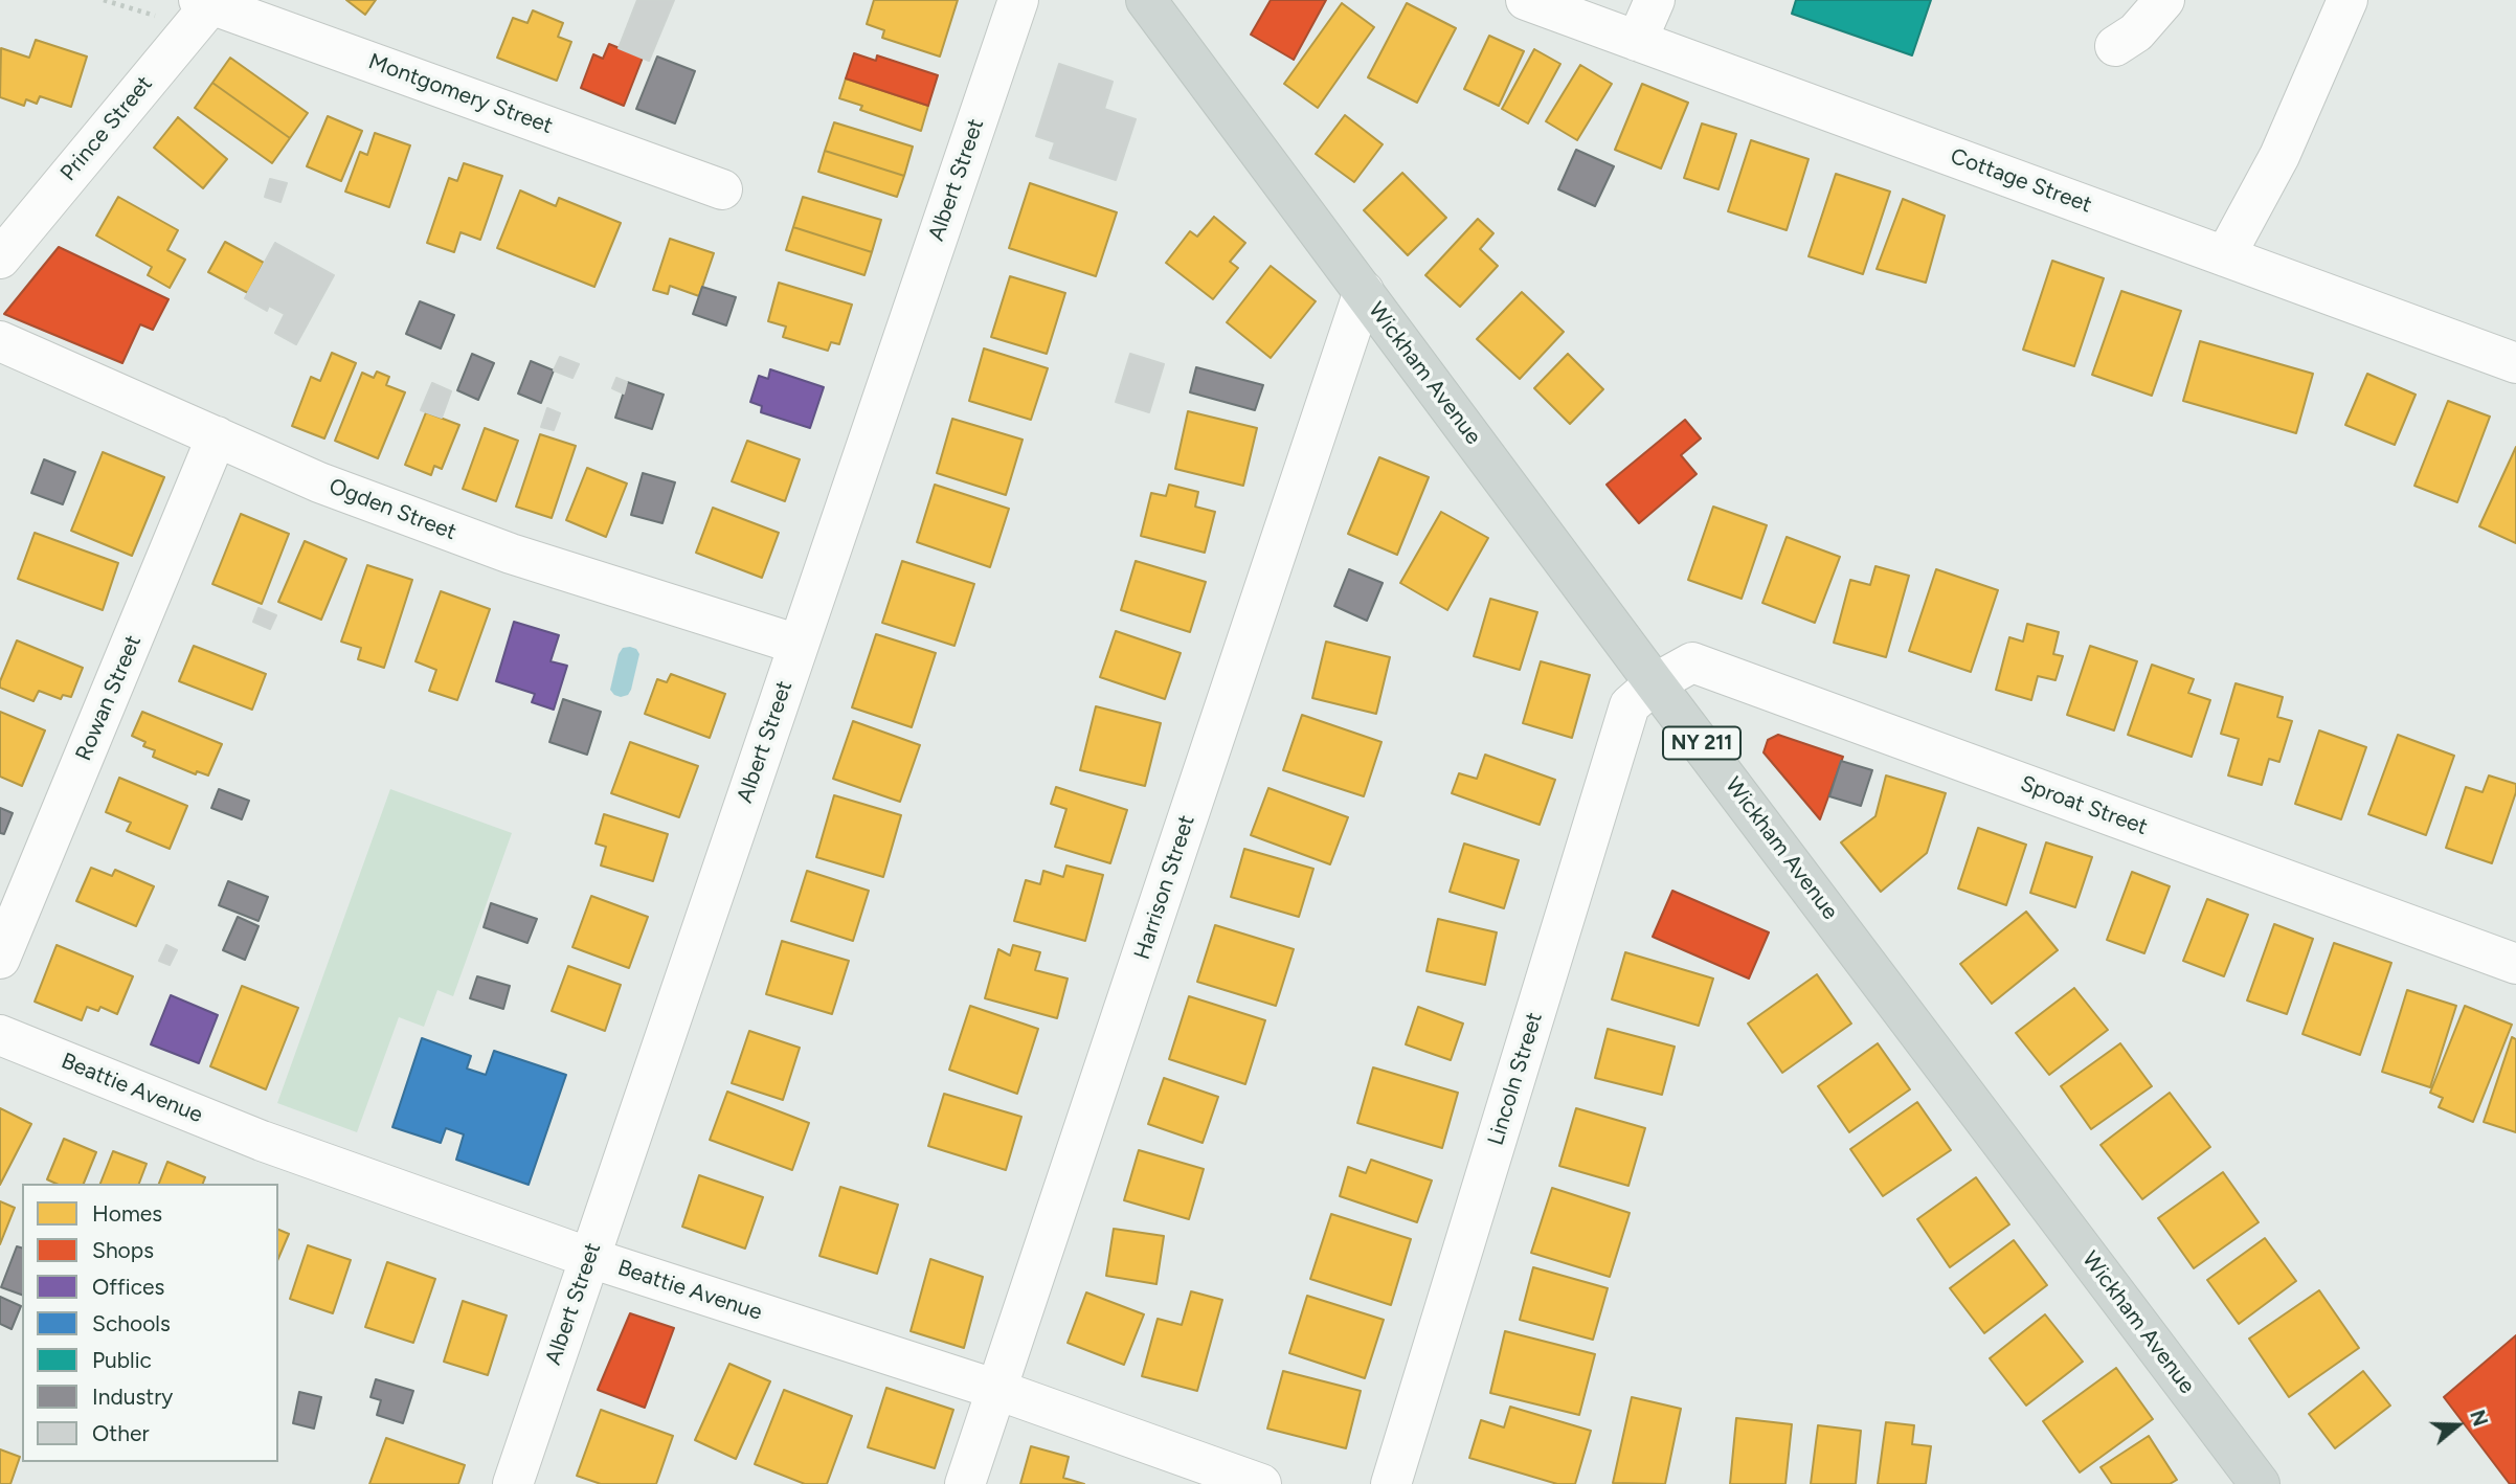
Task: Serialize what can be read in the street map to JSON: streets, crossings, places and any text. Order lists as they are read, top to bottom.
{
  "streets": {
    "main road": ["Wickham Avenue", "NY 211"],
    "street": [
      "Montgomery Street",
      "Prince Street",
      "Albert Street",
      "Cottage Street",
      "Ogden Street",
      "Rowan Street",
      "Sproat Street",
      "Harrison Street",
      "Lincoln Street",
      "Beattie Avenue"
    ]
  },
  "crossings": [
    ["Montgomery Street", "Prince Street"],
    ["Albert Street", "Ogden Street"],
    ["Albert Street", "Beattie Avenue"],
    ["Wickham Avenue", "Sproat Street"],
    ["Wickham Avenue", "Harrison Street"],
    ["Wickham Avenue", "Lincoln Street"],
    ["Ogden Street", "Rowan Street"],
    ["Sproat Street", "Lincoln Street"],
    ["Harrison Street", "Beattie Avenue"]
  ],
  "legend": [
    "Homes",
    "Shops",
    "Offices",
    "Schools",
    "Public",
    "Industry",
    "Other"
  ],
  "north": "right"
}
